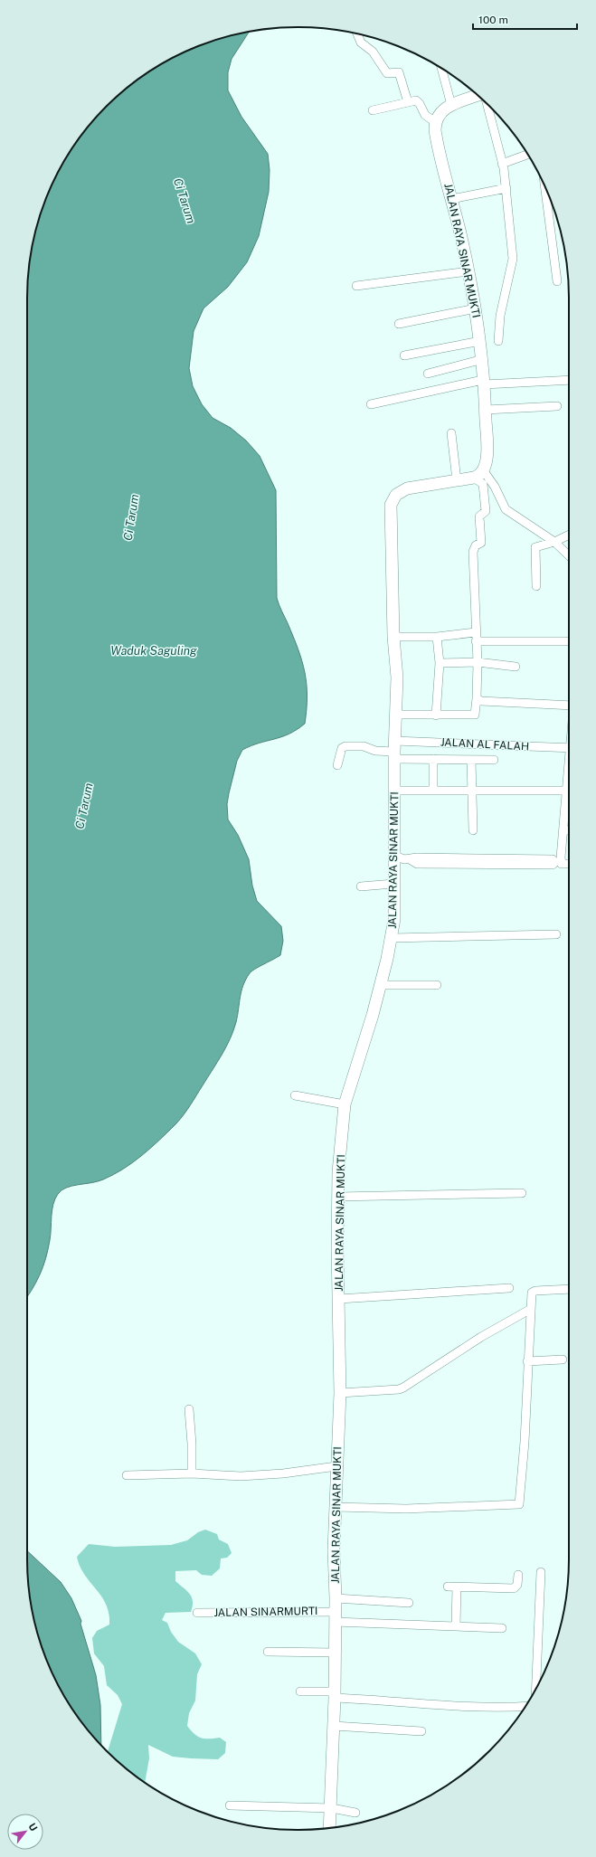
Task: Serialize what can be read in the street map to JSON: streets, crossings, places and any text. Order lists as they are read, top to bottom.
{
  "streets": {
    "highway": ["JALAN RAYA SINAR MUKTI"],
    "street": ["JALAN AL FALAH", "JALAN SINARMURTI"]
  },
  "crossings": [
    ["JALAN RAYA SINAR MUKTI", "JALAN AL FALAH"],
    ["JALAN RAYA SINAR MUKTI", "JALAN SINARMURTI"]
  ],
  "water": ["Ci Tarum", "Waduk Saguling"],
  "scale_bar": "100 m",
  "north": "top right"
}
